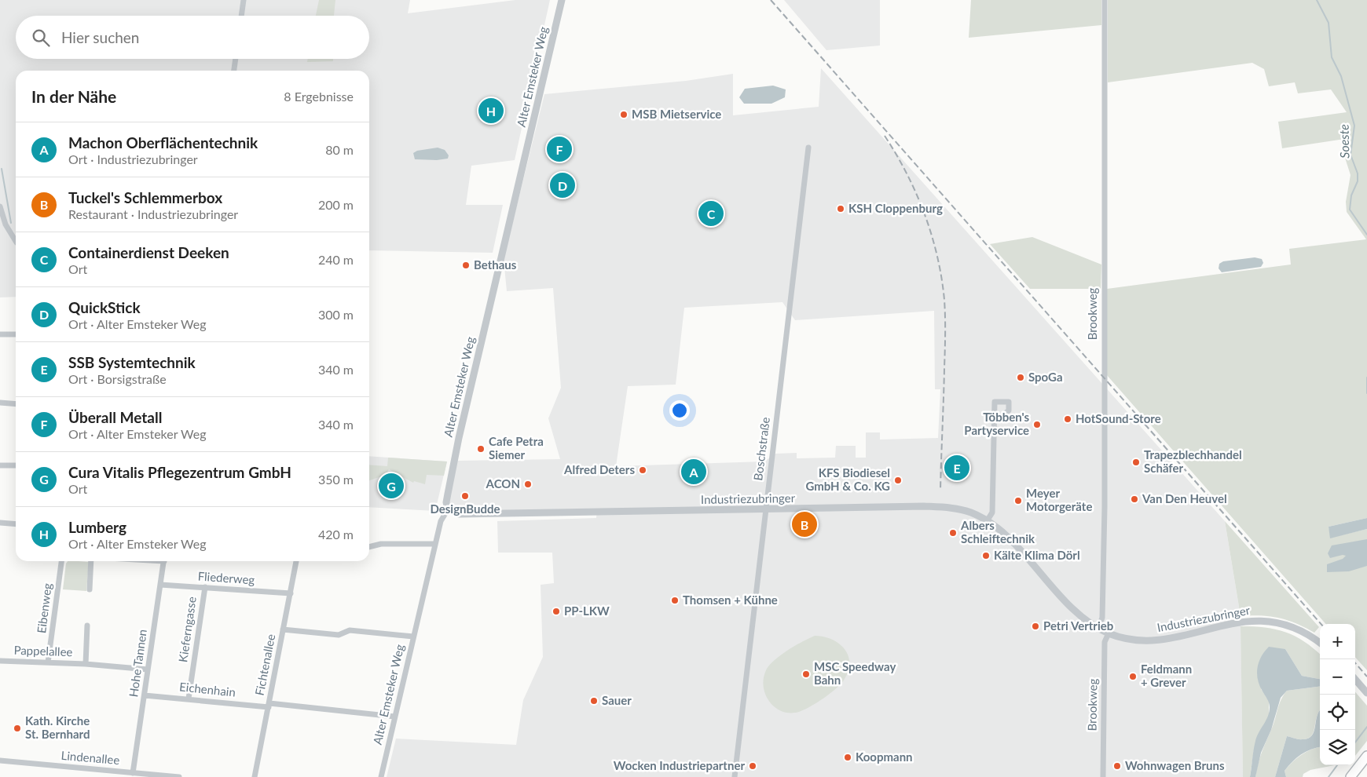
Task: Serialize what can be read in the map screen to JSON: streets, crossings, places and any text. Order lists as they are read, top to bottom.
{
  "streets": {
    "street": [
      "Alter Emsteker Weg",
      "Brookweg",
      "Boschstraße",
      "Industriezubringer",
      "Fliederweg",
      "Eibenweg",
      "Kieferngasse",
      "Pappelallee",
      "Hohe Tannen",
      "Fichtenallee",
      "Eichenhain",
      "Lindenallee"
    ]
  },
  "crossings": [
    ["Alter Emsteker Weg", "Industriezubringer"],
    ["Alter Emsteker Weg", "Eichenhain"],
    ["Brookweg", "Industriezubringer"],
    ["Boschstraße", "Industriezubringer"],
    ["Fliederweg", "Kieferngasse"],
    ["Fliederweg", "Hohe Tannen"],
    ["Fliederweg", "Fichtenallee"],
    ["Eibenweg", "Pappelallee"],
    ["Kieferngasse", "Eichenhain"],
    ["Pappelallee", "Hohe Tannen"],
    ["Hohe Tannen", "Eichenhain"],
    ["Hohe Tannen", "Lindenallee"],
    ["Fichtenallee", "Eichenhain"]
  ],
  "water": ["Soeste"],
  "places": [
    "MSB Mietservice",
    "KSH Cloppenburg",
    "Bethaus",
    "SpoGa",
    "HotSound-Store",
    "Többen's Partyservice",
    "Cafe Petra Siemer",
    "Trapezblechhandel Schäfer",
    "Alfred Deters",
    "KFS Biodiesel GmbH & Co. KG",
    "ACON",
    "DesignBudde",
    "Van Den Heuvel",
    "Meyer Motorgeräte",
    "Albers Schleiftechnik",
    "Kälte Klima Dörl",
    "Thomsen + Kühne",
    "PP-LKW",
    "Petri Vertrieb",
    "MSC Speedway Bahn",
    "Feldmann + Grever",
    "Sauer",
    "Kath. Kirche St. Bernhard",
    "Koopmann",
    "Wocken Industriepartner",
    "Wohnwagen Bruns"
  ],
  "page": {
    "search": "Hier suchen",
    "heading": ["In der Nähe", "8 Ergebnisse"],
    "pins": [
      "H",
      "F",
      "D",
      "C",
      "E",
      "A",
      "G",
      "B"
    ],
    "list": [
      {
        "mark": "A",
        "name": "Machon Oberflächentechnik",
        "note": "Ort · Industriezubringer",
        "value": "80 m"
      },
      {
        "mark": "B",
        "name": "Tuckel's Schlemmerbox",
        "note": "Restaurant · Industriezubringer",
        "value": "200 m"
      },
      {
        "mark": "C",
        "name": "Containerdienst Deeken",
        "note": "Ort",
        "value": "240 m"
      },
      {
        "mark": "D",
        "name": "QuickStick",
        "note": "Ort · Alter Emsteker Weg",
        "value": "300 m"
      },
      {
        "mark": "E",
        "name": "SSB Systemtechnik",
        "note": "Ort · Borsigstraße",
        "value": "340 m"
      },
      {
        "mark": "F",
        "name": "Überall Metall",
        "note": "Ort · Alter Emsteker Weg",
        "value": "340 m"
      },
      {
        "mark": "G",
        "name": "Cura Vitalis Pflegezentrum GmbH",
        "note": "Ort",
        "value": "350 m"
      },
      {
        "mark": "H",
        "name": "Lumberg",
        "note": "Ort · Alter Emsteker Weg",
        "value": "420 m"
      }
    ],
    "map_buttons": ["+", "−"]
  }
}
